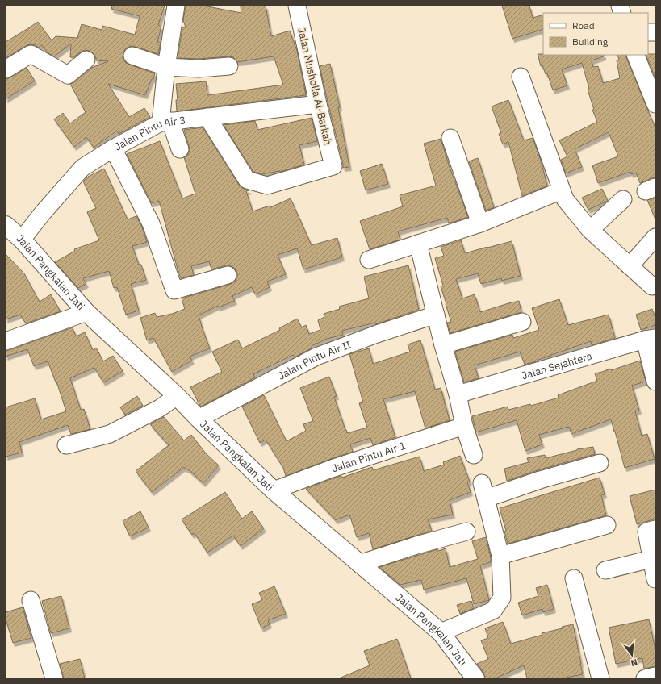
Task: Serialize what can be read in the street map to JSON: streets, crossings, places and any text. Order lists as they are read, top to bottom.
{
  "streets": {
    "main road": ["Jalan Pangkalan Jati"],
    "street": [
      "Jalan Musholla Al-Barkah",
      "Jalan Pintu Air 3",
      "Jalan Pintu Air II",
      "Jalan Sejahtera",
      "Jalan Pintu Air 1"
    ]
  },
  "crossings": [
    ["Jalan Musholla Al-Barkah", "Jalan Pintu Air 3"],
    ["Jalan Pintu Air 3", "Jalan Pangkalan Jati"],
    ["Jalan Pangkalan Jati", "Jalan Pintu Air II"],
    ["Jalan Pangkalan Jati", "Jalan Pintu Air 1"]
  ],
  "legend": ["Road", "Building"],
  "north": "bottom"
}
